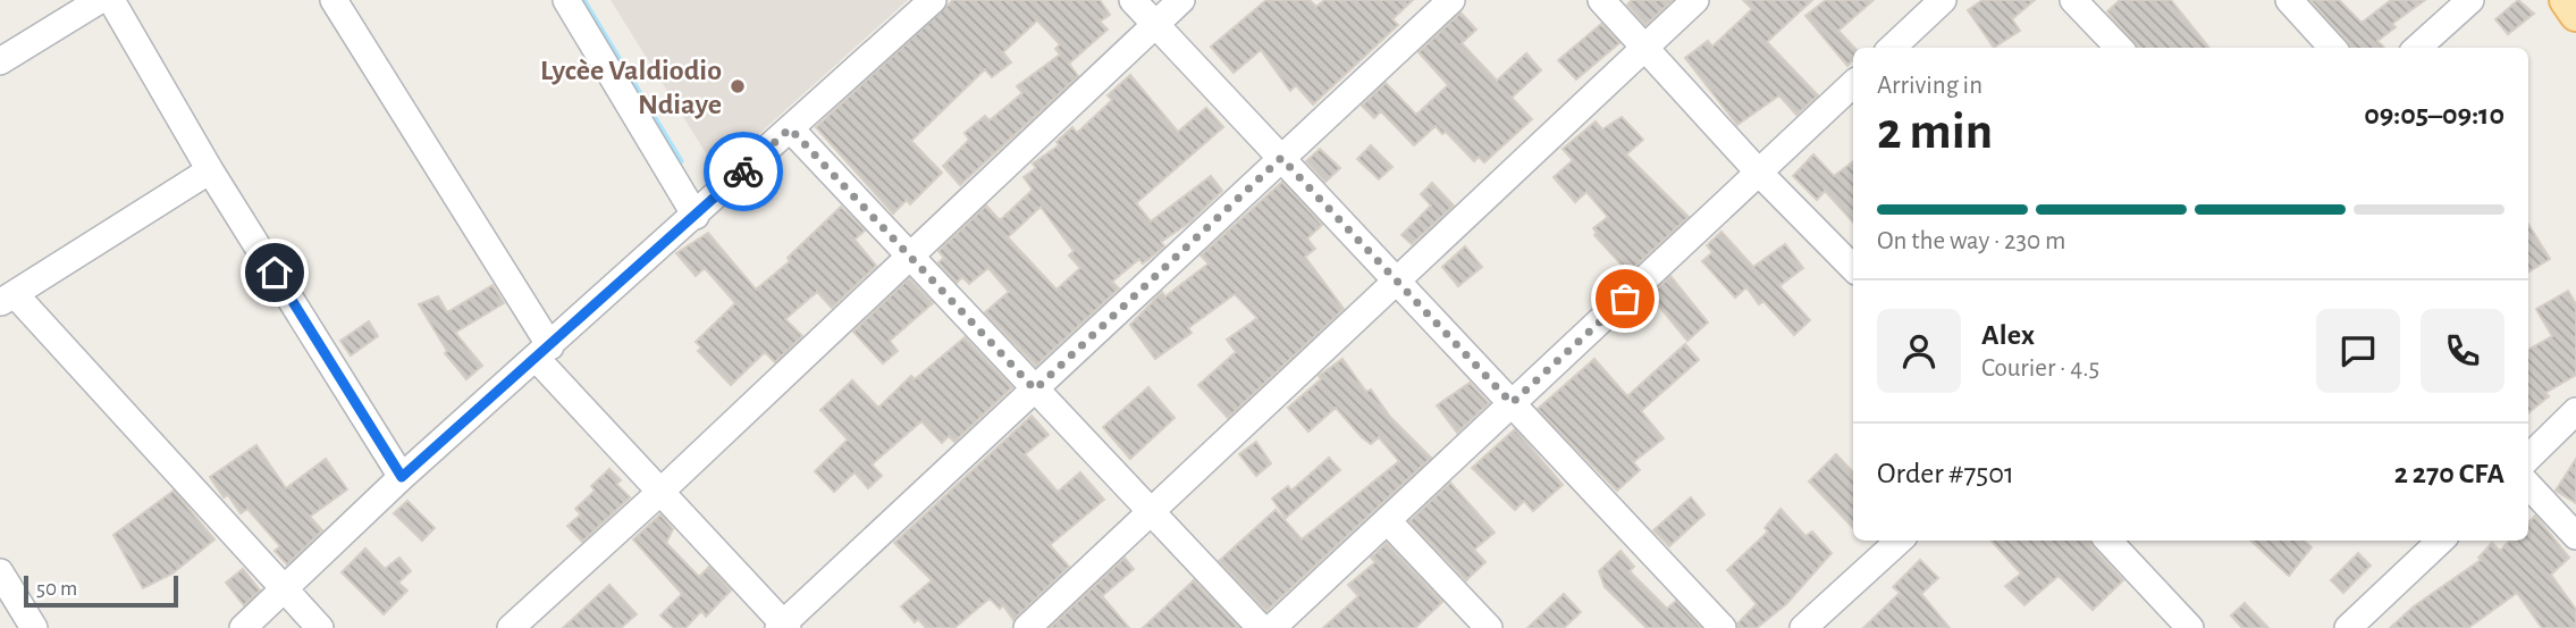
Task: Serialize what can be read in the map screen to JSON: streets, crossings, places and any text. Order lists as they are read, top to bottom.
{
  "places": ["Lycèe Valdiodio Ndiaye"],
  "scale_bar": "50 m",
  "page": {
    "heading": ["2 min", "Arriving in", "09:05–09:10"],
    "panel": [
      "Alex",
      "Courier · 4.5",
      "Order #7501",
      "2 270 CFA"
    ],
    "bar": "On the way · 230 m",
    "scale": "50 m"
  }
}
